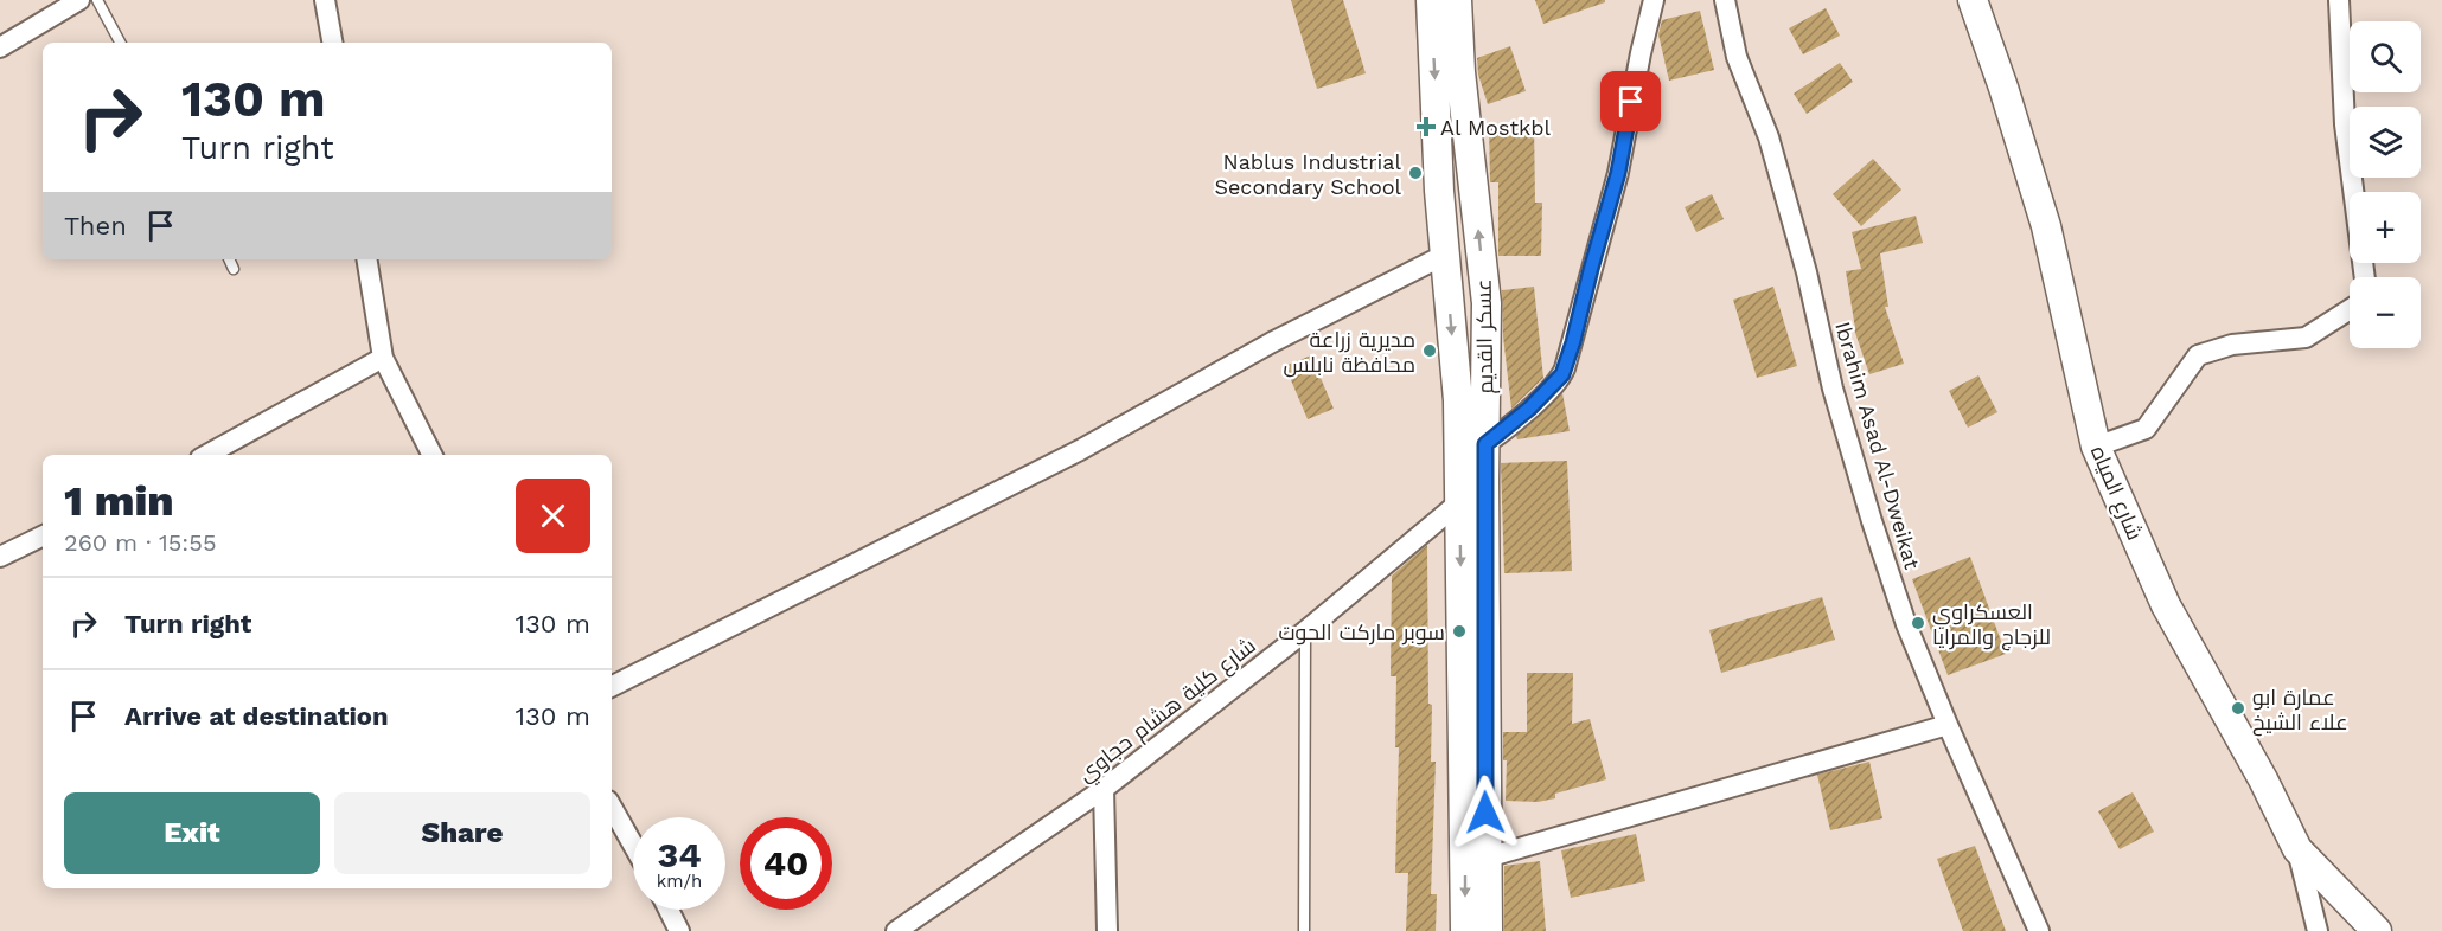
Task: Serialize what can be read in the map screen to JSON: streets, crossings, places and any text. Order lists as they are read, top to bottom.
{
  "streets": {
    "street": [
      "عسكر القديم",
      "Ibrahim Asad Al-Dweikat",
      "شارع المياه",
      "شارع كلية هشام حجاوي"
    ]
  },
  "crossings": [
    ["عسكر القديم", "شارع كلية هشام حجاوي"]
  ],
  "places": {
    "health": ["Al Mostkbl"],
    "other": [
      "Nablus Industrial Secondary School",
      "مديرية زراعة محافظة نابلس",
      "العسكراوي للزجاج والمرايا",
      "سوبر ماركت الحوت",
      "عمارة ابو علاء الشيخ"
    ]
  },
  "page": {
    "map_buttons": ["+", "−"],
    "turn": ["130 m", "Turn right"],
    "then": "Then",
    "heading": ["1 min", "260 m · 15:55"],
    "list": [
      {
        "name": "Turn right",
        "value": "130 m"
      },
      {
        "name": "Arrive at destination",
        "value": "130 m"
      }
    ],
    "buttons": ["Exit", "Share"],
    "speed": "34 km/h",
    "limit": "40"
  }
}
